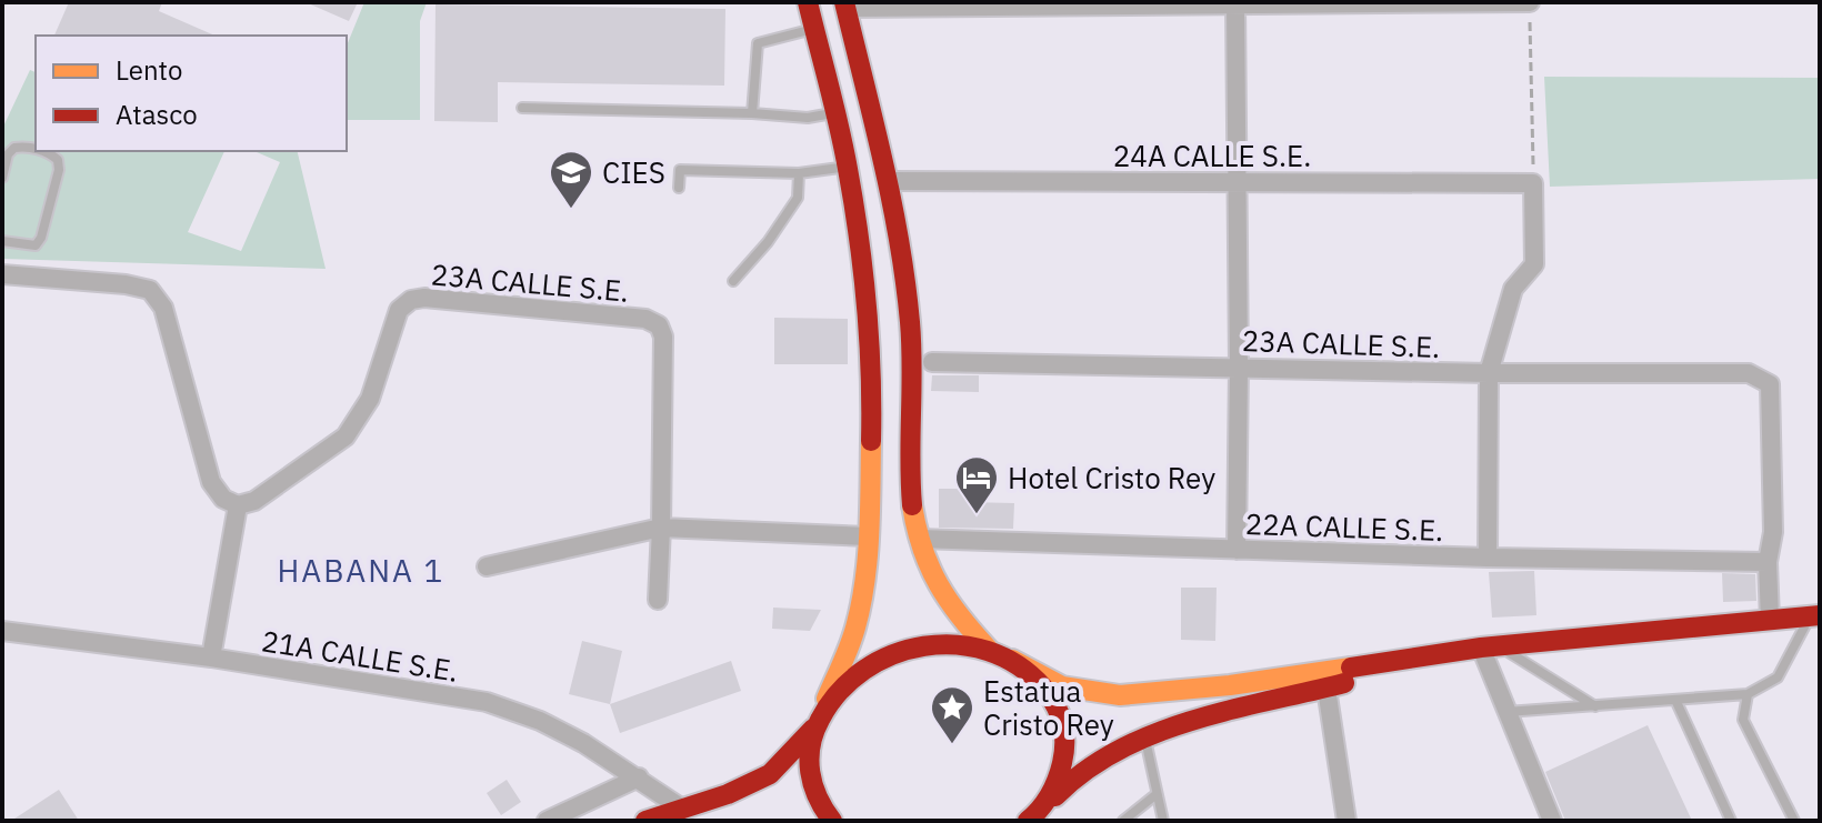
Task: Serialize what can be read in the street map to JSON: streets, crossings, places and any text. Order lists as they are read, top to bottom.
{
  "streets": {
    "street": [
      "24A CALLE S.E.",
      "23A CALLE S.E.",
      "22A CALLE S.E.",
      "21A CALLE S.E."
    ]
  },
  "crossings": [
    ["23A CALLE S.E.", "22A CALLE S.E."]
  ],
  "districts": ["HABANA 1"],
  "places": {
    "school or university": ["CIES"],
    "hotel": ["Hotel Cristo Rey"],
    "place": ["Estatua Cristo Rey"]
  },
  "legend": ["Lento", "Atasco"]
}
